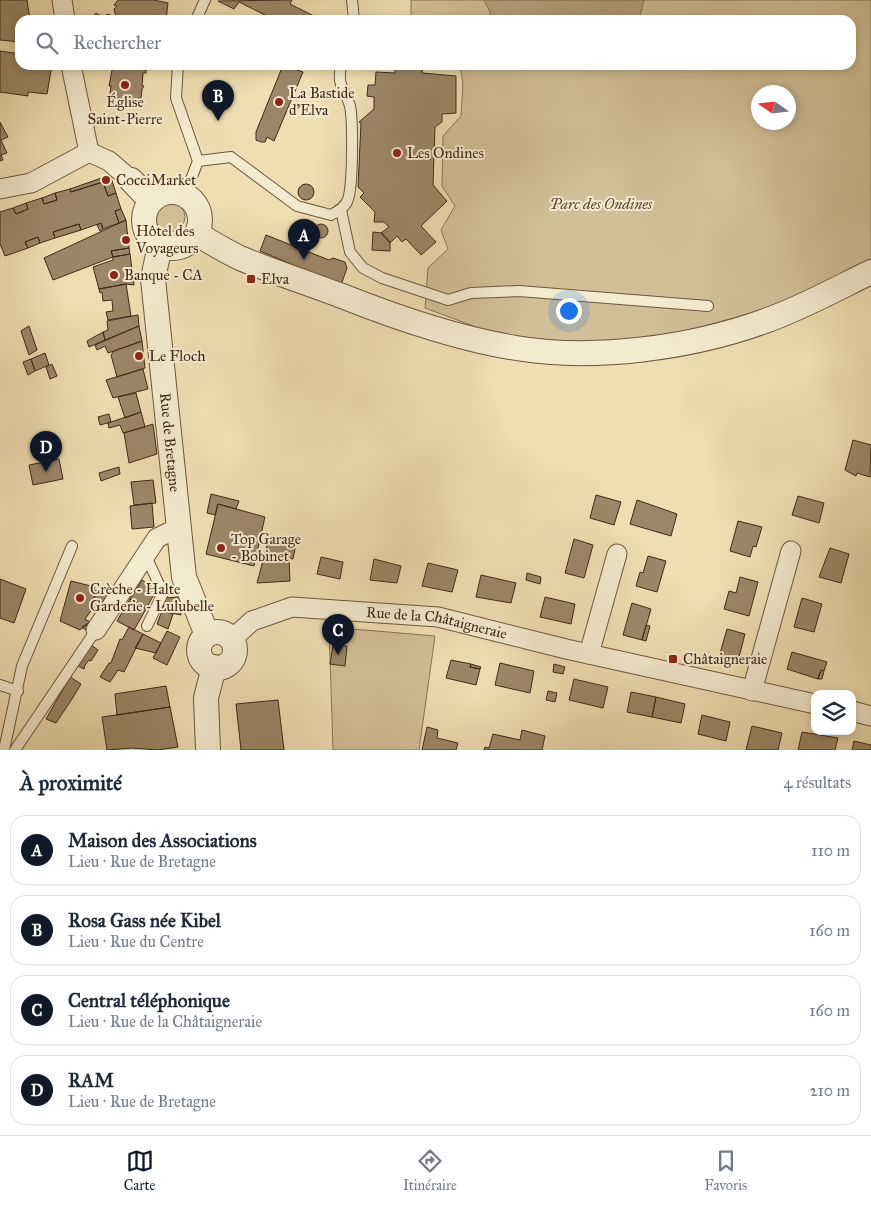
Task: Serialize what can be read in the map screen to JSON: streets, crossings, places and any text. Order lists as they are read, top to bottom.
{
  "streets": {
    "street": ["Rue de Bretagne", "Rue de la Châtaigneraie"]
  },
  "crossings": [
    ["Rue de Bretagne", "Rue de la Châtaigneraie"]
  ],
  "parks": ["Parc des Ondines"],
  "places": {
    "other": [
      "Église Saint-Pierre",
      "La Bastide d'Elva",
      "Les Ondines",
      "CocciMarket",
      "Hôtel des Voyageurs",
      "Banque - CA",
      "Le Floch",
      "Top Garage - Bobinet",
      "Crèche - Halte Garderie - Lulubelle"
    ],
    "transit": ["Elva", "Châtaigneraie"]
  },
  "north": "left",
  "page": {
    "search": "Rechercher",
    "pins": [
      "B",
      "A",
      "D",
      "C"
    ],
    "heading": ["À proximité", "4 résultats"],
    "list": [
      {
        "mark": "A",
        "name": "Maison des Associations",
        "note": "Lieu · Rue de Bretagne",
        "value": "110 m"
      },
      {
        "mark": "B",
        "name": "Rosa Gass née Kibel",
        "note": "Lieu · Rue du Centre",
        "value": "160 m"
      },
      {
        "mark": "C",
        "name": "Central téléphonique",
        "note": "Lieu · Rue de la Châtaigneraie",
        "value": "160 m"
      },
      {
        "mark": "D",
        "name": "RAM",
        "note": "Lieu · Rue de Bretagne",
        "value": "210 m"
      }
    ],
    "nav": ["Carte", "Itinéraire", "Favoris"]
  }
}
